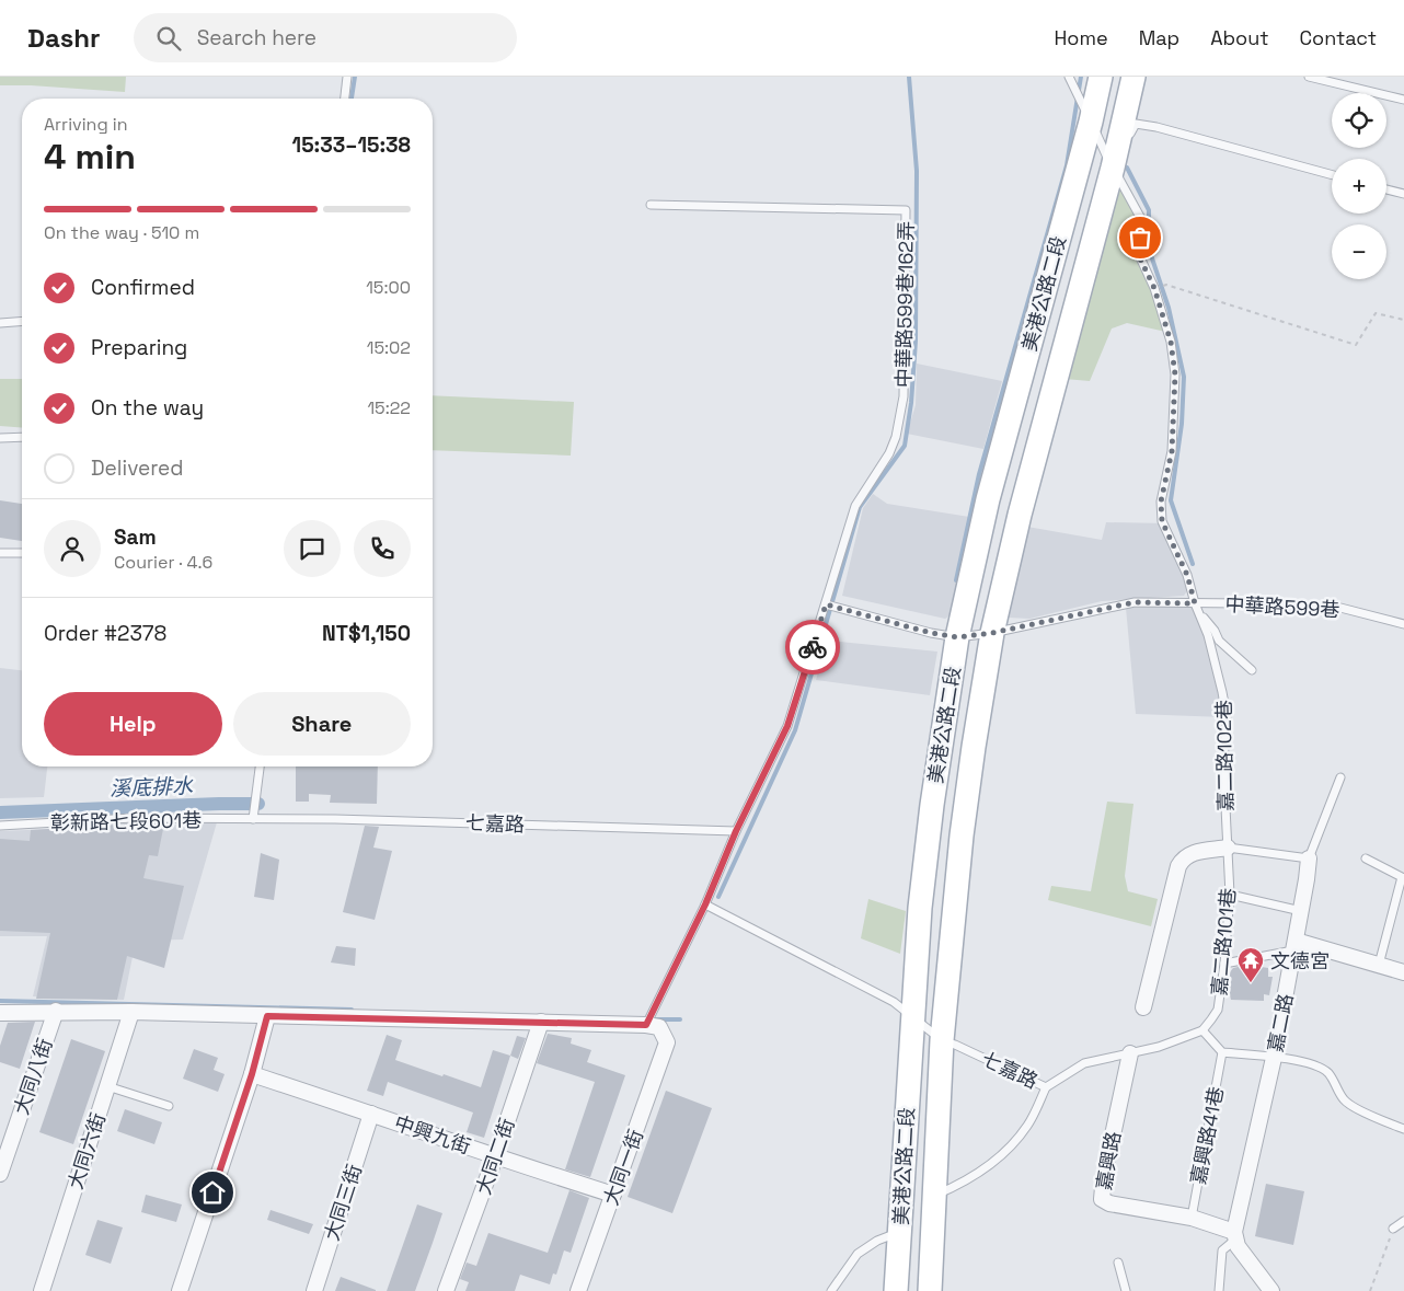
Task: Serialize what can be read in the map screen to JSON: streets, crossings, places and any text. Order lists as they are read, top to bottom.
{
  "streets": {
    "main road": ["美港公路二段"],
    "street": [
      "嘉二路",
      "大同八街",
      "中興九街",
      "大同六街",
      "大同二街",
      "嘉興路",
      "大同一街",
      "大同三街"
    ],
    "lane": [
      "中華路599巷162弄",
      "中華路599巷",
      "嘉二路102巷",
      "彰新路七段601巷",
      "七嘉路",
      "嘉二路101巷",
      "嘉興路41巷"
    ]
  },
  "crossings": [
    ["美港公路二段", "中華路599巷"],
    ["美港公路二段", "嘉二路102巷"],
    ["美港公路二段", "七嘉路"],
    ["中華路599巷162弄", "中華路599巷"],
    ["中華路599巷", "嘉二路102巷"],
    ["嘉二路102巷", "嘉二路101巷"],
    ["彰新路七段601巷", "七嘉路"],
    ["七嘉路", "嘉二路101巷"],
    ["七嘉路", "嘉興路"],
    ["嘉二路", "嘉興路"],
    ["中興九街", "大同二街"],
    ["中興九街", "大同一街"],
    ["中興九街", "大同三街"],
    ["嘉興路41巷", "嘉興路"]
  ],
  "water": ["溪底排水"],
  "places": {
    "temple": ["文德宮"]
  },
  "page": {
    "header": "Dashr",
    "search": "Search here",
    "nav": [
      "Home",
      "Map",
      "About",
      "Contact"
    ],
    "map_buttons": ["+", "−"],
    "heading": ["4 min", "Arriving in", "15:33–15:38"],
    "panel": [
      "Sam",
      "Courier · 4.6",
      "Order #2378",
      "NT$1,150"
    ],
    "bar": "On the way · 510 m",
    "list": [
      ["Confirmed", "15:00"],
      ["Preparing", "15:02"],
      ["On the way", "15:22"],
      "Delivered"
    ],
    "buttons": ["Help", "Share"]
  }
}
